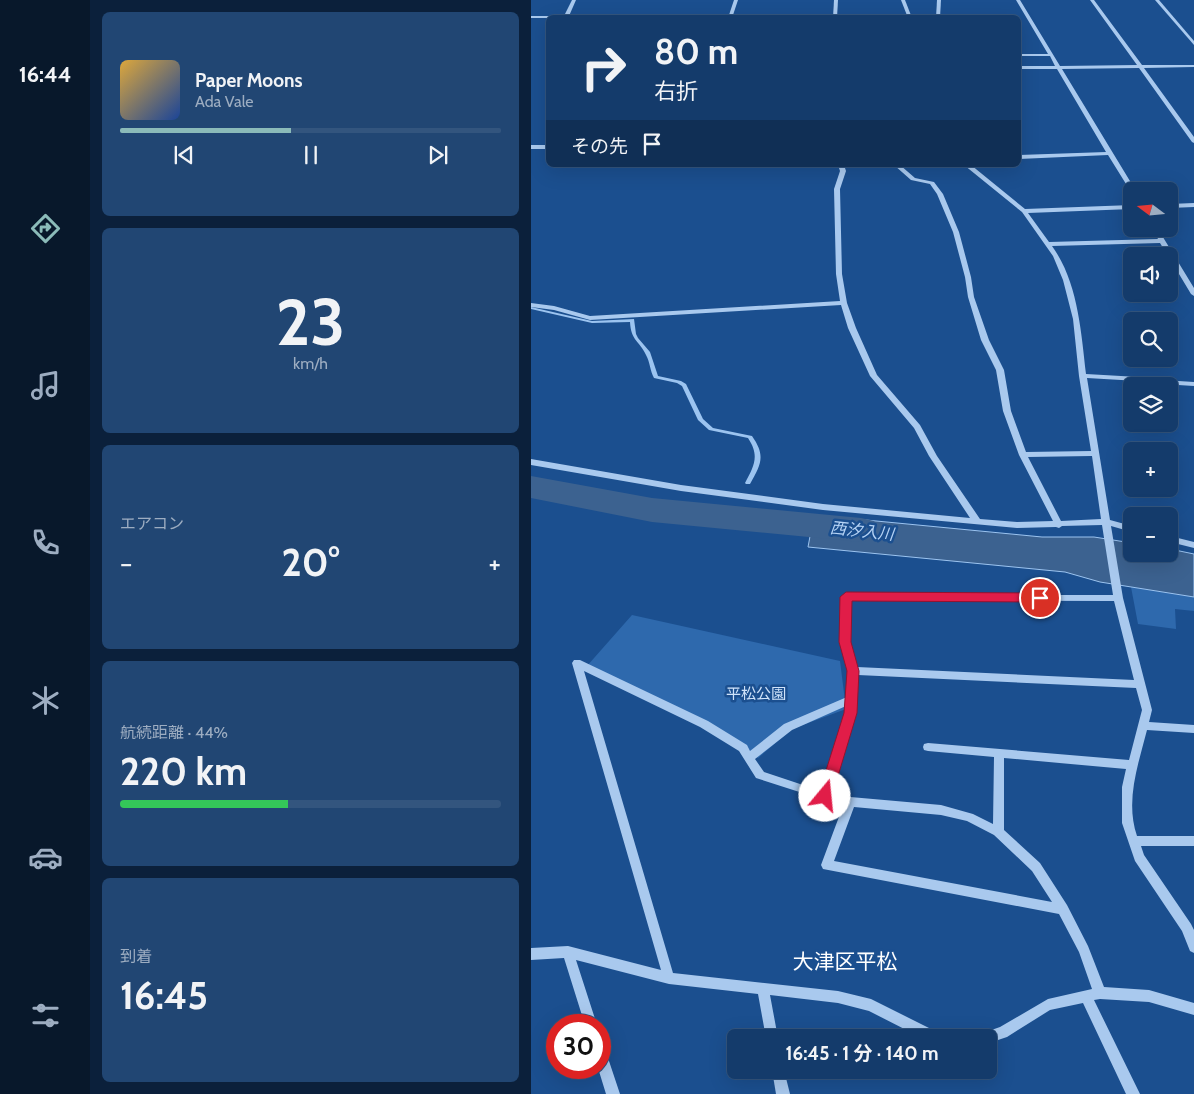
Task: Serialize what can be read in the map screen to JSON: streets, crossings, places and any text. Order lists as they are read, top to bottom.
{
  "districts": ["大津区平松"],
  "water": ["西汐入川"],
  "parks": ["平松公園"],
  "north": "left",
  "page": {
    "tabs": "16:44",
    "turn": ["80 m", "右折"],
    "song": ["Paper Moons", "Ada Vale"],
    "then": "その先",
    "map_buttons": ["+", "−"],
    "tile": [
      ["23", "km/h"],
      "エアコン",
      ["航続距離 · 44%", "220 km"],
      ["到着", "16:45"]
    ],
    "heat": ["−", "20°", "+"],
    "limit": "30",
    "trip": "16:45 · 1 分 · 140 m"
  }
}
